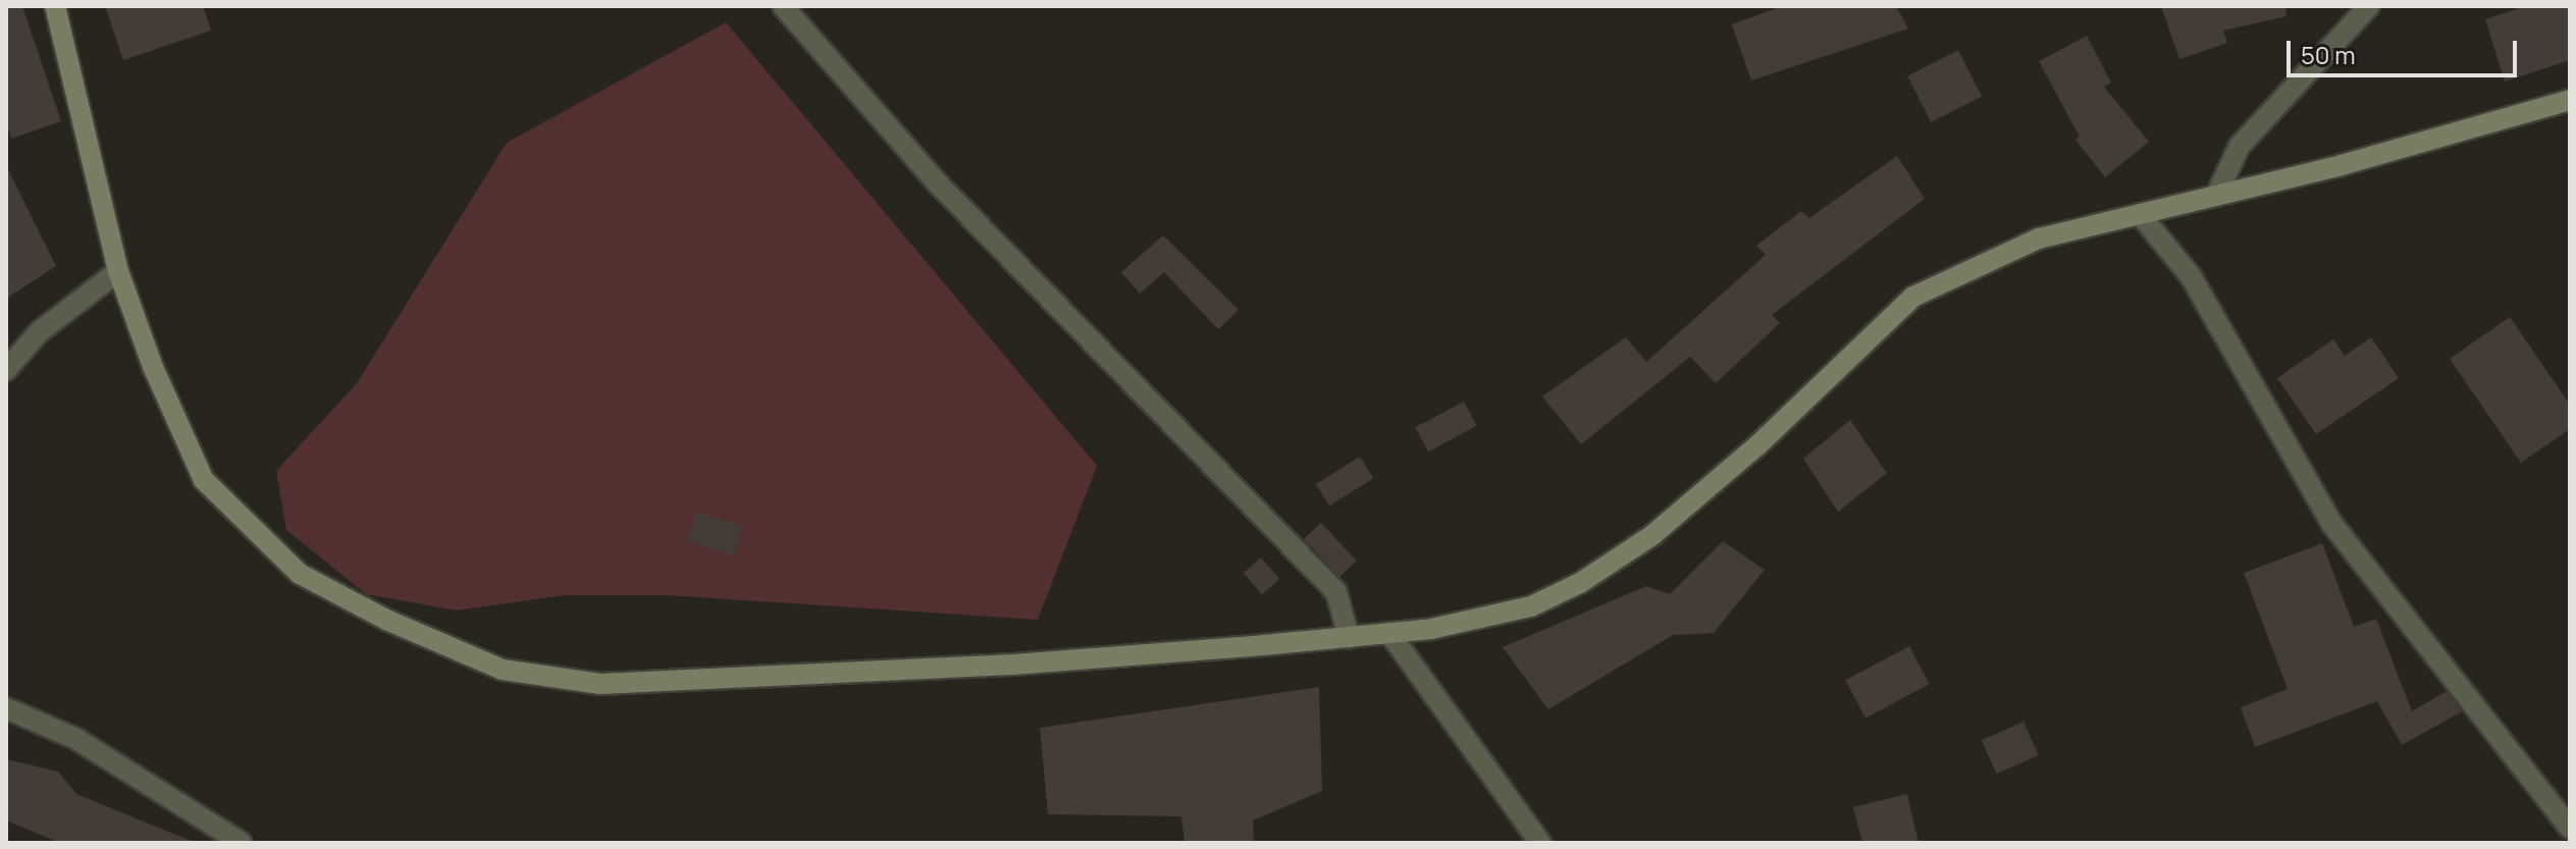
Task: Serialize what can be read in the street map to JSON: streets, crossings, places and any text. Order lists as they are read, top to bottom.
{
  "scale_bar": "50 m"
}
